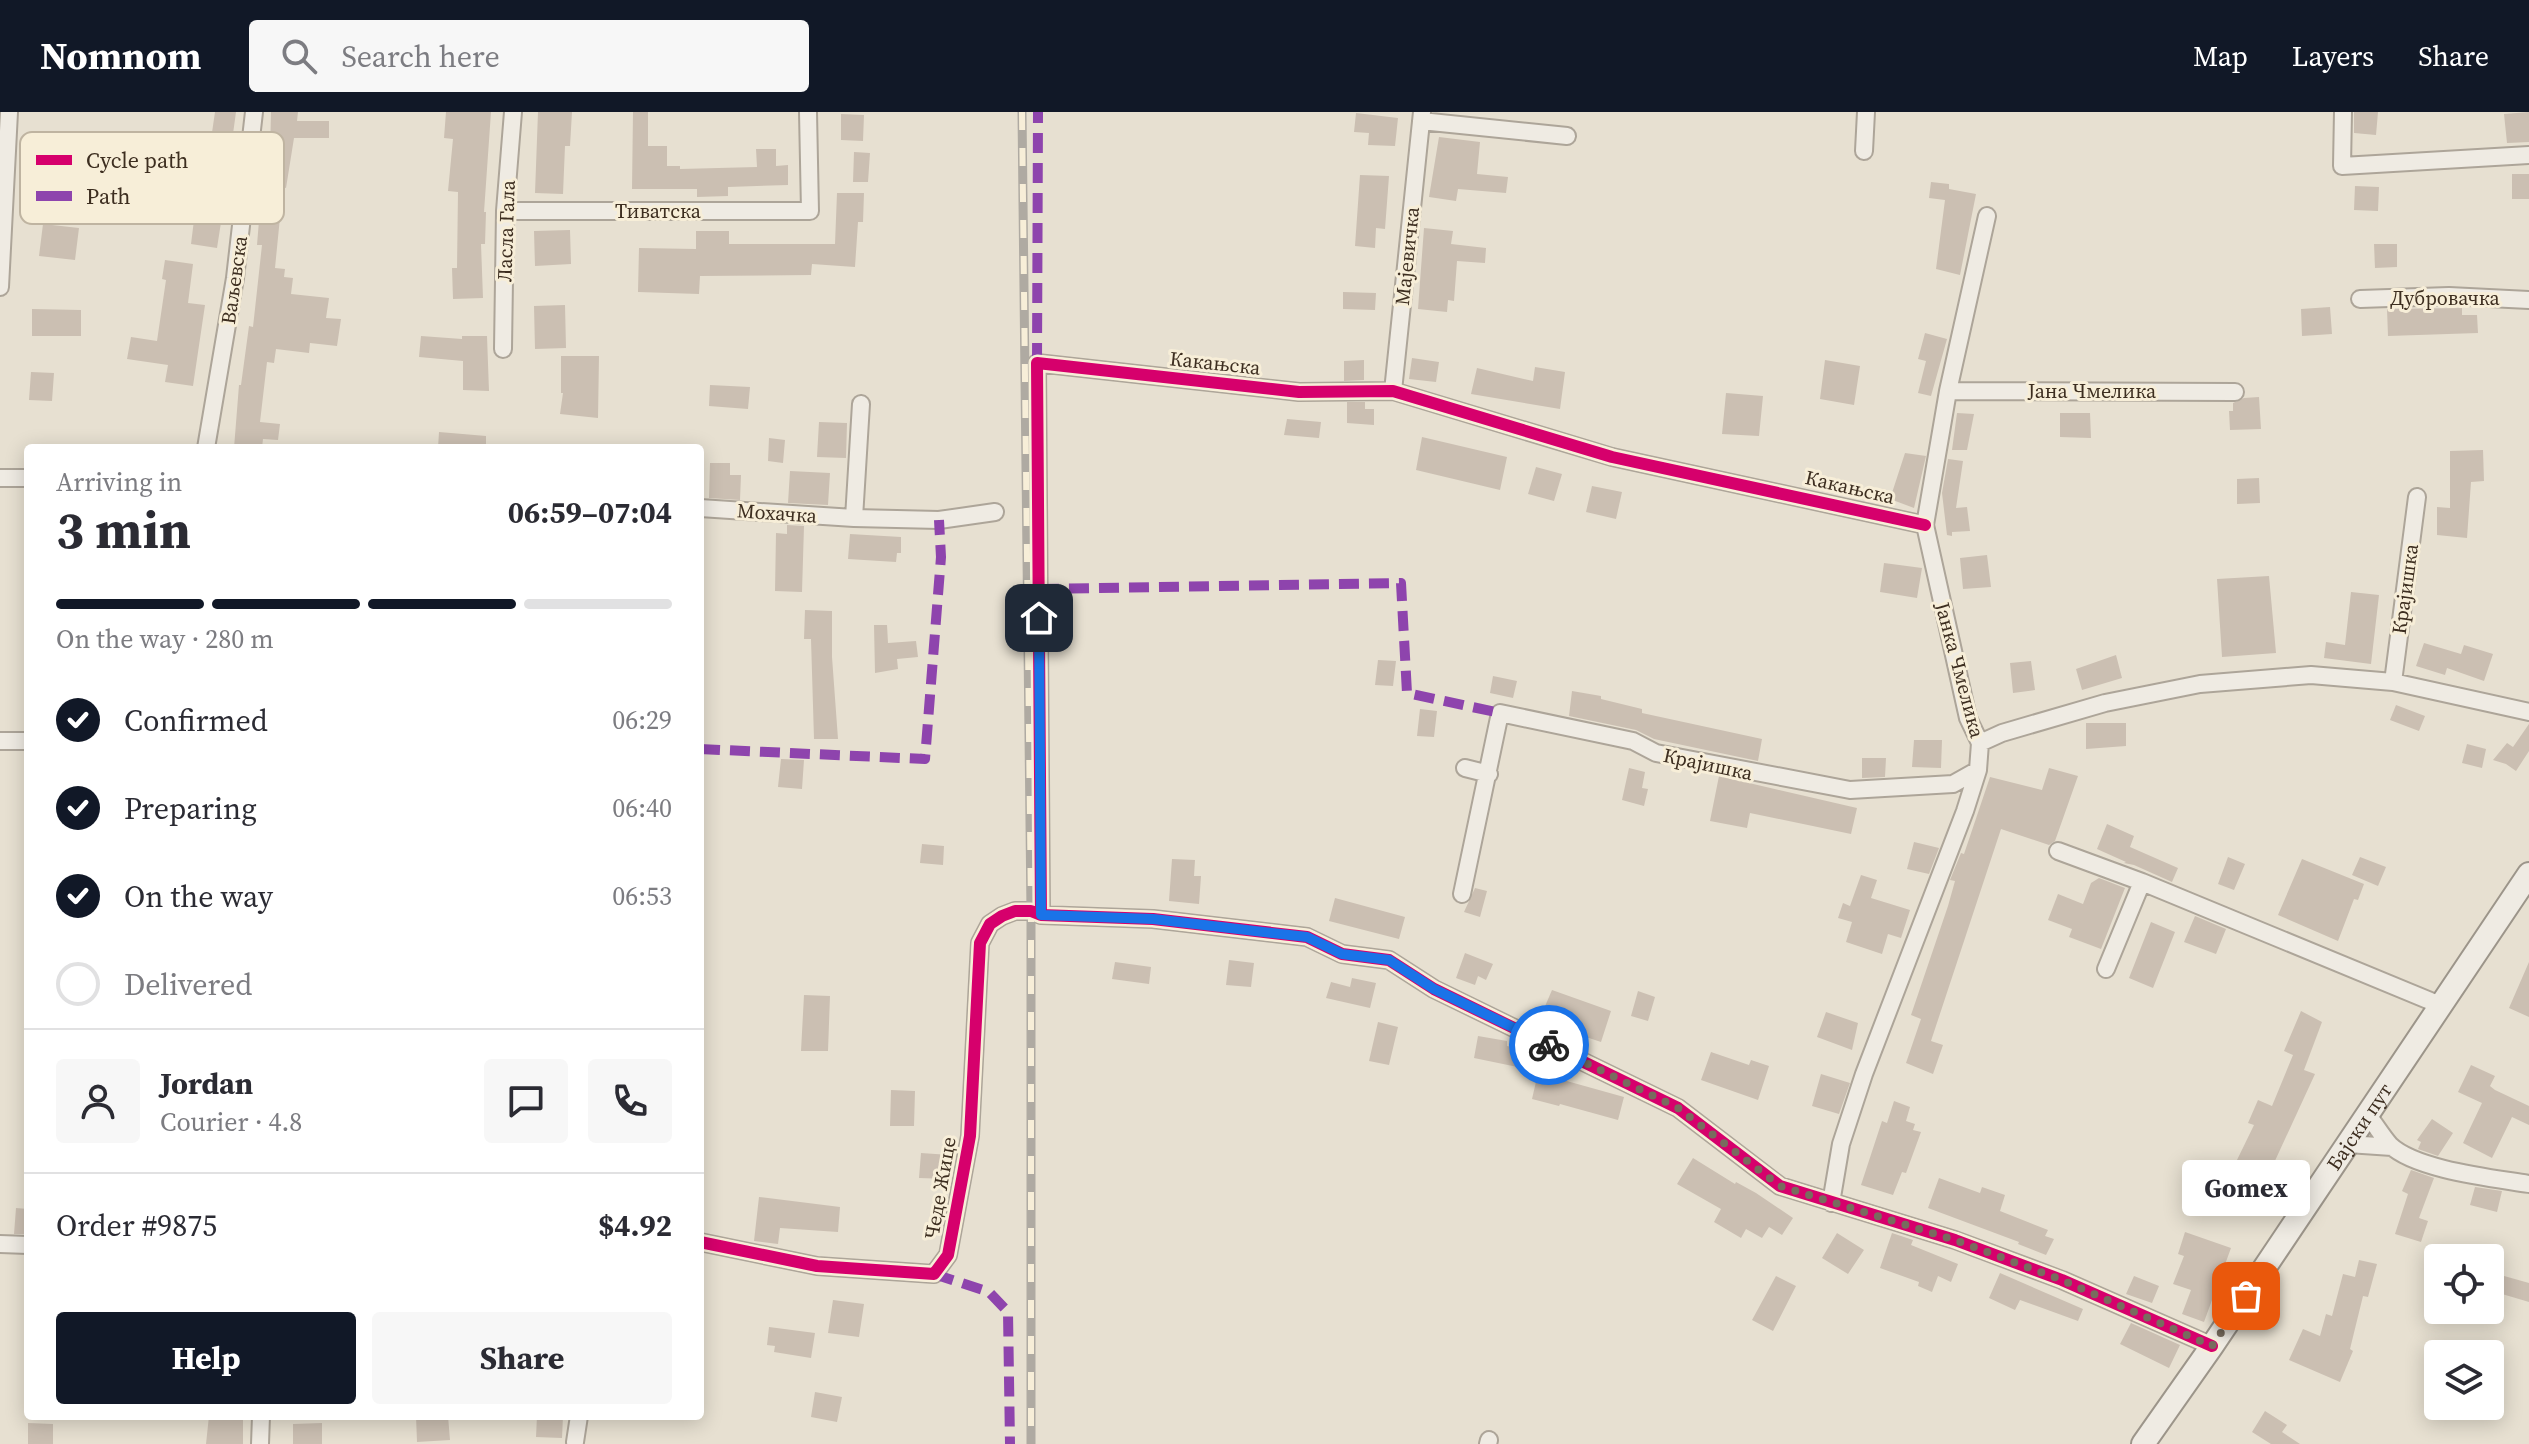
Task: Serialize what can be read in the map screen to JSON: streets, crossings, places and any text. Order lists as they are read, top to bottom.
{
  "streets": {
    "street": [
      "Тиватска",
      "Ласла Гала",
      "Мајевичка",
      "Ваљевска",
      "Дубровачка",
      "Какањска",
      "Јана Чмелика",
      "Мохачка",
      "Крајишка",
      "Јанка Чмелика",
      "Бајски пут",
      "Чеде Жице"
    ]
  },
  "crossings": [
    ["Тиватска", "Ласла Гала"],
    ["Мајевичка", "Какањска"],
    ["Какањска", "Јанка Чмелика"],
    ["Какањска", "Чеде Жице"],
    ["Јана Чмелика", "Јанка Чмелика"],
    ["Крајишка", "Јанка Чмелика"]
  ],
  "places": ["Gomex"],
  "legend": ["Cycle path", "Path"],
  "page": {
    "header": "Nomnom",
    "search": "Search here",
    "nav": ["Map", "Layers", "Share"],
    "heading": ["3 min", "Arriving in", "06:59–07:04"],
    "panel": [
      "Jordan",
      "Courier · 4.8",
      "Order #9875",
      "$4.92"
    ],
    "bar": "On the way · 280 m",
    "list": [
      ["Confirmed", "06:29"],
      ["Preparing", "06:40"],
      ["On the way", "06:53"],
      "Delivered"
    ],
    "bubble": "Gomex",
    "buttons": ["Help", "Share"]
  }
}
